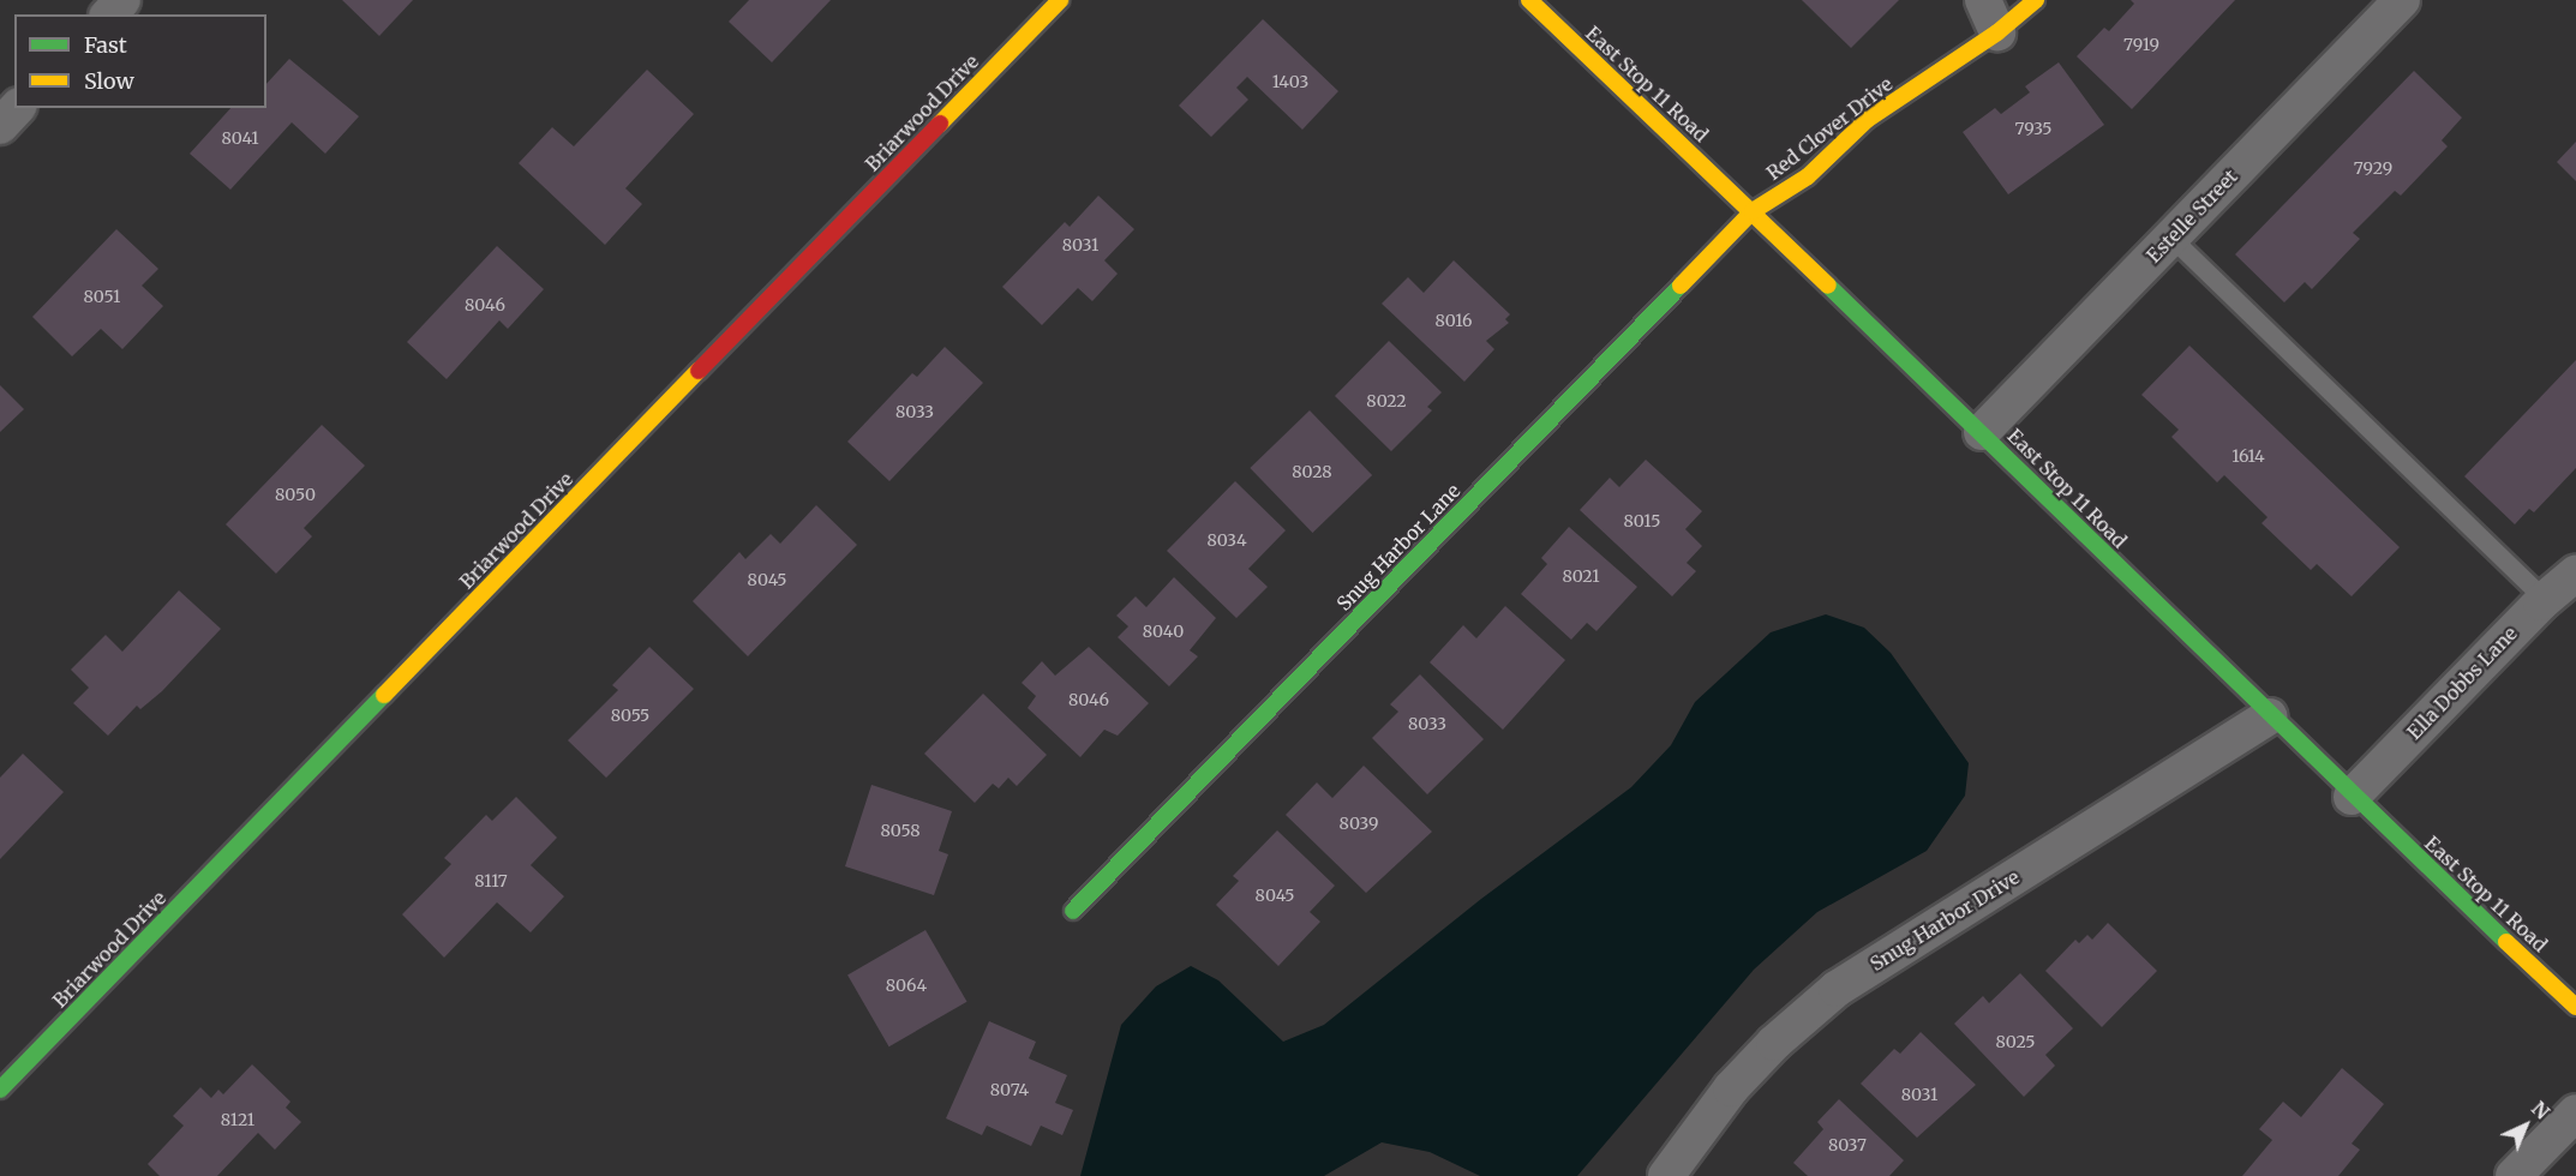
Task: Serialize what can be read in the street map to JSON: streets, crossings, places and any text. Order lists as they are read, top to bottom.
{
  "streets": {
    "street": [
      "East Stop 11 Road",
      "Briarwood Drive",
      "Red Clover Drive",
      "Estelle Street",
      "Snug Harbor Lane",
      "Ella Dobbs Lane",
      "Snug Harbor Drive"
    ]
  },
  "crossings": [
    ["East Stop 11 Road", "Red Clover Drive"],
    ["East Stop 11 Road", "Estelle Street"],
    ["East Stop 11 Road", "Snug Harbor Lane"],
    ["East Stop 11 Road", "Ella Dobbs Lane"],
    ["East Stop 11 Road", "Snug Harbor Drive"],
    ["Red Clover Drive", "Snug Harbor Lane"]
  ],
  "house_numbers": [
    "7919",
    "1403",
    "7935",
    "8041",
    "7929",
    "8031",
    "8051",
    "8046",
    "8016",
    "8022",
    "8033",
    "1614",
    "8028",
    "8050",
    "8015",
    "8034",
    "8021",
    "8045",
    "8040",
    "8046",
    "8055",
    "8033",
    "8039",
    "8058",
    "8117",
    "8045",
    "8064",
    "8025",
    "8074",
    "8031",
    "8121",
    "8037"
  ],
  "legend": ["Fast", "Slow"],
  "north": "top right"
}
